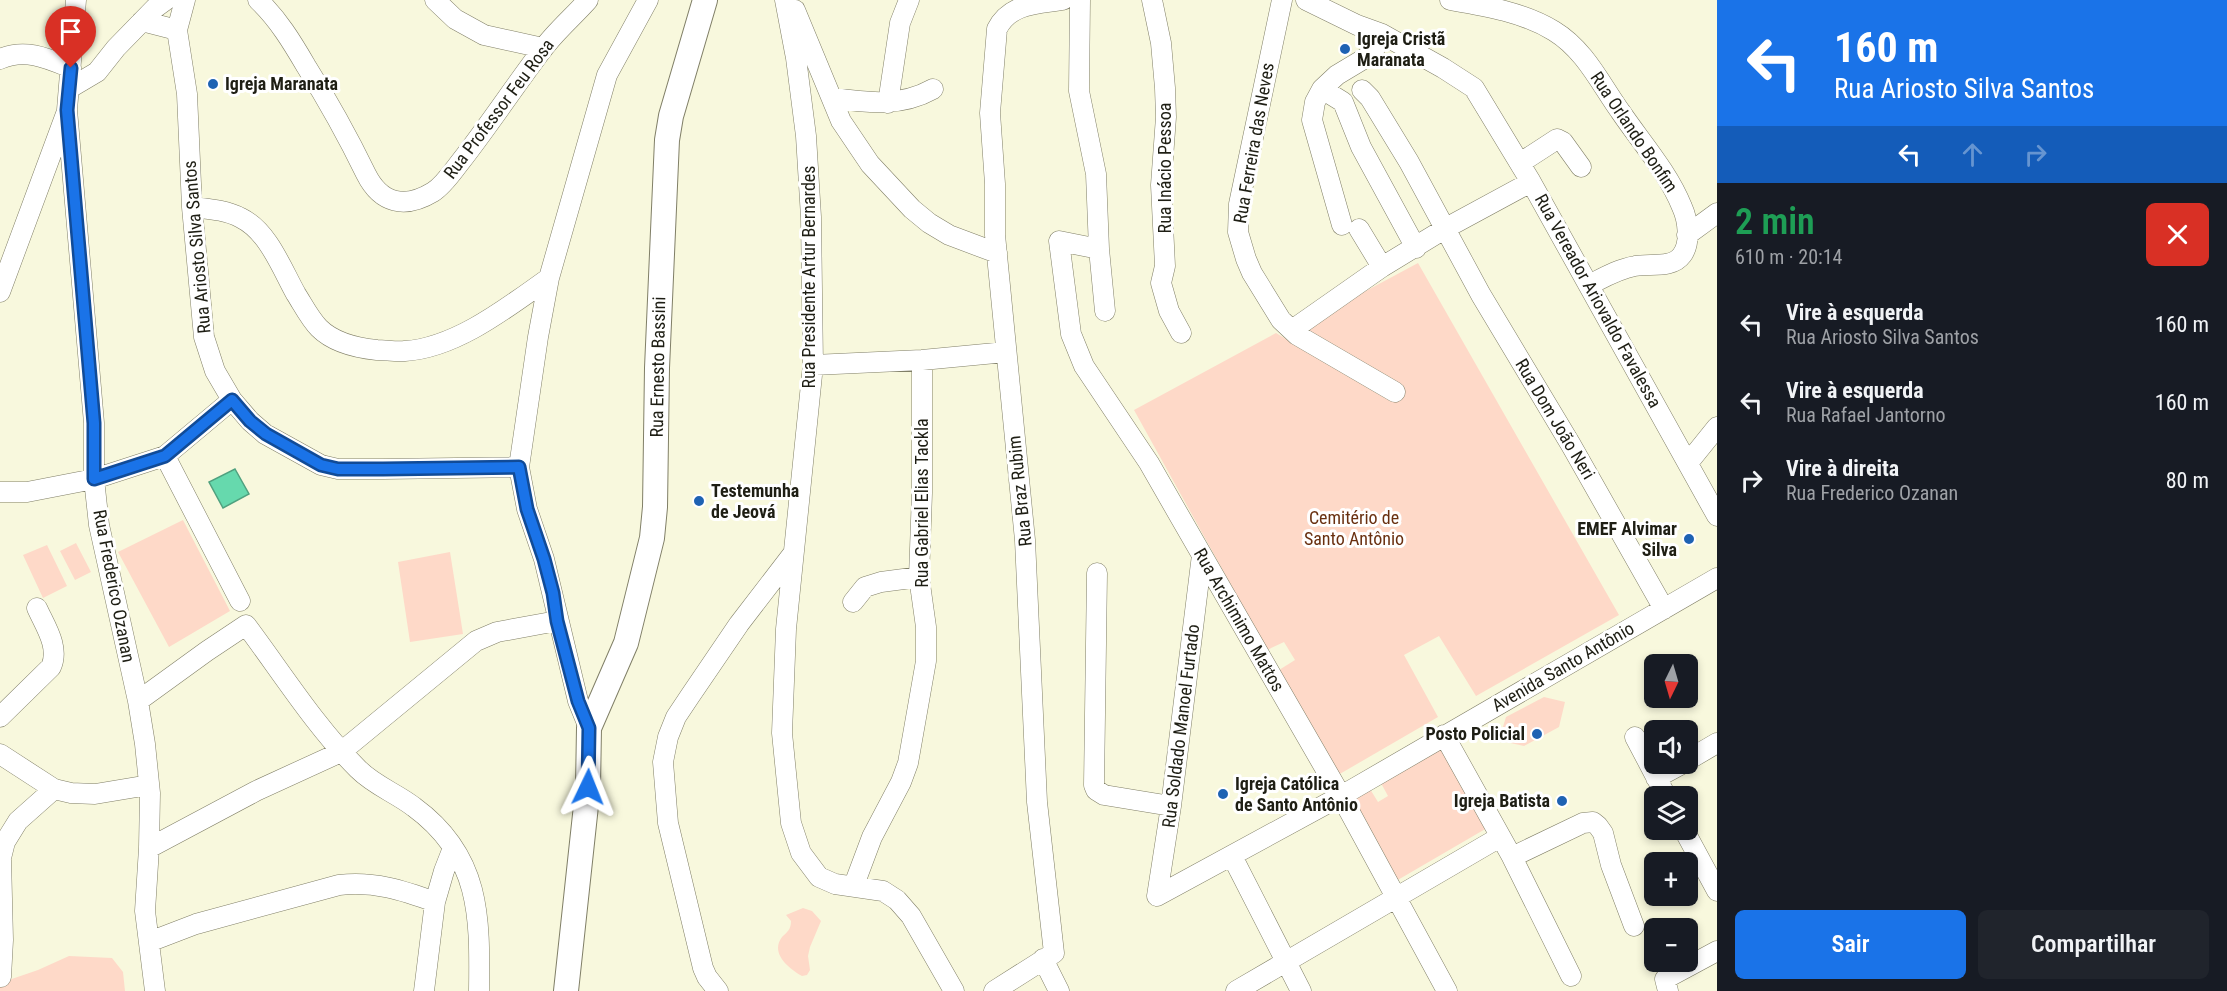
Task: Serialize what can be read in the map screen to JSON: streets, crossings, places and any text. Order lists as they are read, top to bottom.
{
  "streets": {
    "main road": ["Rua Ernesto Bassini"],
    "street": [
      "Rua Professor Feu Rosa",
      "Rua Orlando Bonfim",
      "Rua Ferreira das Neves",
      "Rua Inácio Pessoa",
      "Rua Ariosto Silva Santos",
      "Rua Presidente Artur Bernardes",
      "Rua Vereador Ariovaldo Favalessa",
      "Rua Dom João Neri",
      "Rua Braz Rubim",
      "Rua Gabriel Elias Tackla",
      "Rua Frederico Ozanan",
      "Rua Archimimo Mattos",
      "Avenida Santo Antônio",
      "Rua Soldado Manoel Furtado"
    ]
  },
  "crossings": [
    ["Rua Presidente Artur Bernardes", "Rua Gabriel Elias Tackla"],
    ["Rua Dom João Neri", "Avenida Santo Antônio"],
    ["Rua Archimimo Mattos", "Avenida Santo Antônio"],
    ["Rua Archimimo Mattos", "Rua Soldado Manoel Furtado"],
    ["Avenida Santo Antônio", "Rua Soldado Manoel Furtado"]
  ],
  "parks": ["Cemitério de Santo Antônio"],
  "places": [
    "Igreja Cristã Maranata",
    "Igreja Maranata",
    "Testemunha de Jeová",
    "EMEF Alvimar Silva",
    "Posto Policial",
    "Igreja Católica de Santo Antônio",
    "Igreja Batista"
  ],
  "north": "bottom",
  "page": {
    "turn": ["160 m", "Rua Ariosto Silva Santos"],
    "heading": ["2 min", "610 m · 20:14"],
    "list": [
      {
        "name": "Vire à esquerda",
        "note": "Rua Ariosto Silva Santos",
        "value": "160 m"
      },
      {
        "name": "Vire à esquerda",
        "note": "Rua Rafael Jantorno",
        "value": "160 m"
      },
      {
        "name": "Vire à direita",
        "note": "Rua Frederico Ozanan",
        "value": "80 m"
      }
    ],
    "map_buttons": ["+", "−"],
    "buttons": ["Sair", "Compartilhar"]
  }
}
